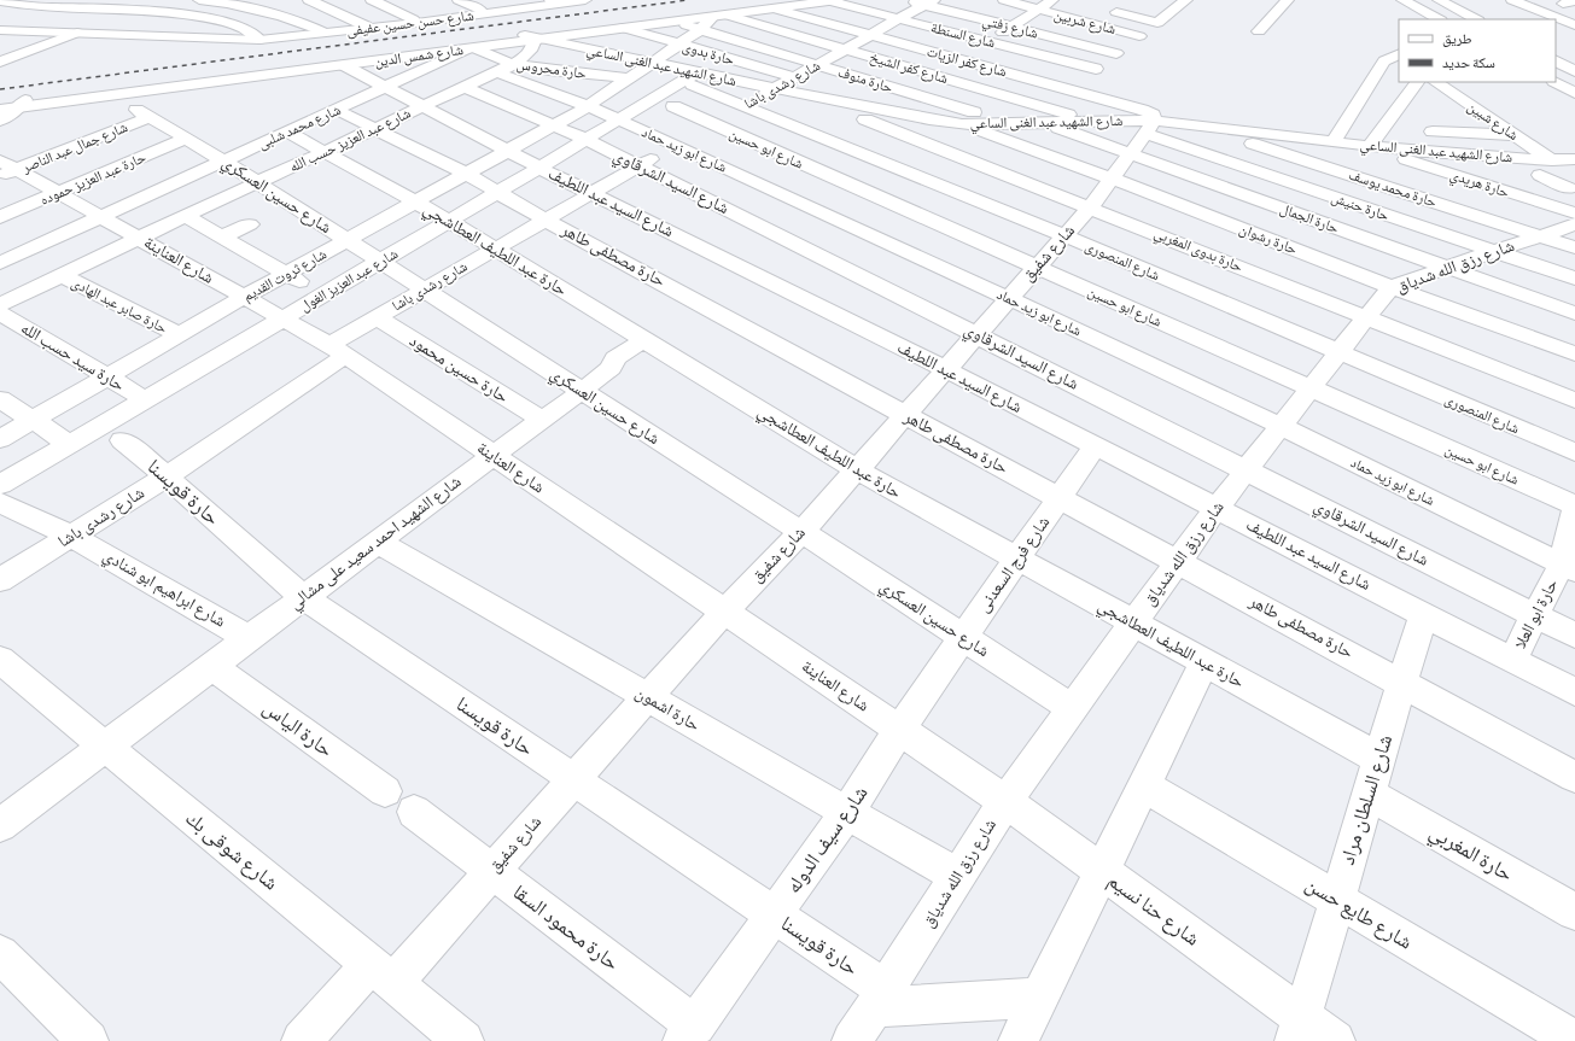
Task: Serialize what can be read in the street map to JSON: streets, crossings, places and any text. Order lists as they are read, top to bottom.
{
  "streets": {
    "street": [
      "شارع شربين",
      "شارع حسن حسين عفيفى",
      "شارع زفتي",
      "شارع السنطة",
      "حارة بدوى",
      "شارع شمس الدين",
      "شارع كفر الزيات",
      "شارع الشهيد عبد الغنى الساعي",
      "شارع كفر الشيخ",
      "حارة محروس",
      "حارة منوف",
      "شارع رشدى باشا",
      "شارع شبين",
      "شارع محمد شلبى",
      "شارع عبد العزيز حسب الله",
      "شارع جمال عبد الناصر",
      "شارع ابو حسين",
      "شارع ابو زيد حماد",
      "حارة عبد العزيز حموده",
      "شارع السيد الشرقاوي",
      "حارة هريدي",
      "حارة محمد يوسف",
      "شارع حسين العسكري",
      "شارع السيد عبد اللطيف",
      "حارة حنيش",
      "حارة الجمال",
      "حارة رشوان",
      "حارة عبد اللطيف العطاشجي",
      "حارة بدوى المغربي",
      "شارع شفيق",
      "حارة مصطفى طاهر",
      "شارع العناينة",
      "شارع المنصورى",
      "شارع رزق الله شدياق",
      "شارع ثروت القديم",
      "شارع عبد العزيز الغول",
      "حارة صابر عبد الهادى",
      "حارة سيد حسب الله",
      "حارة حسين محمود",
      "حارة قويسنا",
      "شارع الشهيد احمد سعيد على مشالي",
      "شارع فرج السعدنى",
      "شارع ابراهيم ابو شنادي",
      "حارة ابو العلا",
      "حارة اشمون",
      "حارة الياس",
      "شارع السلطان مراد",
      "شارع سيف الدوله",
      "شارع شوقى بك",
      "حارة المغربي",
      "شارع حنا نسيم",
      "شارع طايع حسن",
      "حارة محمود السقا"
    ]
  },
  "crossings": [
    ["شارع زفتي", "شارع رشدى باشا"],
    ["شارع السنطة", "شارع شمس الدين"],
    ["شارع السنطة", "شارع رشدى باشا"],
    ["حارة بدوى", "شارع شمس الدين"],
    ["حارة بدوى", "شارع رشدى باشا"],
    ["حارة بدوى", "شارع ثروت القديم"],
    ["شارع شمس الدين", "شارع كفر الزيات"],
    ["شارع شمس الدين", "شارع الشهيد عبد الغنى الساعي"],
    ["شارع شمس الدين", "شارع كفر الشيخ"],
    ["شارع شمس الدين", "حارة محروس"],
    ["شارع شمس الدين", "حارة منوف"],
    ["شارع شمس الدين", "شارع محمد شلبى"],
    ["شارع شمس الدين", "شارع عبد العزيز حسب الله"],
    ["شارع شمس الدين", "شارع السيد عبد اللطيف"],
    ["شارع شمس الدين", "شارع ثروت القديم"],
    ["شارع كفر الزيات", "شارع الشهيد عبد الغنى الساعي"],
    ["شارع كفر الزيات", "شارع رشدى باشا"],
    ["شارع كفر الزيات", "حارة حنيش"],
    ["شارع كفر الزيات", "حارة الجمال"],
    ["شارع كفر الزيات", "شارع شفيق"],
    ["شارع الشهيد عبد الغنى الساعي", "شارع كفر الشيخ"],
    ["شارع الشهيد عبد الغنى الساعي", "حارة محروس"],
    ["شارع الشهيد عبد الغنى الساعي", "حارة منوف"],
    ["شارع الشهيد عبد الغنى الساعي", "شارع رشدى باشا"],
    ["شارع الشهيد عبد الغنى الساعي", "شارع شبين"],
    ["شارع الشهيد عبد الغنى الساعي", "شارع عبد العزيز حسب الله"],
    ["شارع الشهيد عبد الغنى الساعي", "حارة هريدي"],
    ["شارع الشهيد عبد الغنى الساعي", "حارة محمد يوسف"],
    ["شارع الشهيد عبد الغنى الساعي", "حارة حنيش"],
    ["شارع الشهيد عبد الغنى الساعي", "حارة الجمال"],
    ["شارع الشهيد عبد الغنى الساعي", "حارة رشوان"],
    ["شارع الشهيد عبد الغنى الساعي", "حارة بدوى المغربي"],
    ["شارع الشهيد عبد الغنى الساعي", "شارع شفيق"],
    ["شارع الشهيد عبد الغنى الساعي", "شارع المنصورى"],
    ["شارع الشهيد عبد الغنى الساعي", "شارع ثروت القديم"],
    ["شارع الشهيد عبد الغنى الساعي", "شارع عبد العزيز الغول"],
    ["شارع كفر الشيخ", "شارع رشدى باشا"],
    ["شارع كفر الشيخ", "شارع ثروت القديم"],
    ["حارة محروس", "شارع محمد شلبى"],
    ["حارة محروس", "شارع عبد العزيز حسب الله"],
    ["حارة محروس", "شارع ابو زيد حماد"],
    ["حارة محروس", "شارع المنصورى"],
    ["حارة محروس", "شارع ثروت القديم"],
    ["حارة منوف", "شارع رشدى باشا"],
    ["حارة منوف", "حارة رشوان"],
    ["حارة منوف", "شارع ثروت القديم"],
    ["شارع رشدى باشا", "شارع ابو حسين"],
    ["شارع رشدى باشا", "شارع ابو زيد حماد"],
    ["شارع رشدى باشا", "شارع السيد الشرقاوي"],
    ["شارع رشدى باشا", "شارع حسين العسكري"],
    ["شارع رشدى باشا", "شارع السيد عبد اللطيف"],
    ["شارع رشدى باشا", "حارة عبد اللطيف العطاشجي"],
    ["شارع رشدى باشا", "حارة مصطفى طاهر"],
    ["شارع رشدى باشا", "شارع العناينة"],
    ["شارع رشدى باشا", "شارع المنصورى"],
    ["شارع رشدى باشا", "حارة حسين محمود"],
    ["شارع رشدى باشا", "حارة قويسنا"],
    ["شارع رشدى باشا", "شارع ابراهيم ابو شنادي"],
    ["شارع محمد شلبى", "شارع حسين العسكري"],
    ["شارع محمد شلبى", "شارع السيد عبد اللطيف"],
    ["شارع محمد شلبى", "حارة عبد اللطيف العطاشجي"],
    ["شارع محمد شلبى", "حارة مصطفى طاهر"],
    ["شارع محمد شلبى", "شارع العناينة"],
    ["شارع عبد العزيز حسب الله", "شارع ابو زيد حماد"],
    ["شارع عبد العزيز حسب الله", "شارع السيد الشرقاوي"],
    ["شارع عبد العزيز حسب الله", "شارع حسين العسكري"],
    ["شارع عبد العزيز حسب الله", "شارع السيد عبد اللطيف"],
    ["شارع عبد العزيز حسب الله", "حارة عبد اللطيف العطاشجي"],
    ["شارع عبد العزيز حسب الله", "حارة مصطفى طاهر"],
    ["شارع عبد العزيز حسب الله", "شارع العناينة"],
    ["شارع عبد العزيز حسب الله", "حارة صابر عبد الهادى"],
    ["شارع جمال عبد الناصر", "شارع حسين العسكري"],
    ["شارع جمال عبد الناصر", "شارع العناينة"],
    ["شارع ابو حسين", "شارع ابو زيد حماد"],
    ["شارع ابو حسين", "شارع شفيق"],
    ["شارع ابو حسين", "شارع رزق الله شدياق"],
    ["شارع ابو زيد حماد", "شارع شفيق"],
    ["شارع ابو زيد حماد", "شارع رزق الله شدياق"],
    ["شارع ابو زيد حماد", "شارع ثروت القديم"],
    ["شارع ابو زيد حماد", "شارع عبد العزيز الغول"],
    ["شارع ابو زيد حماد", "حارة ابو العلا"],
    ["حارة عبد العزيز حموده", "شارع حسين العسكري"],
    ["حارة عبد العزيز حموده", "شارع العناينة"],
    ["شارع السيد الشرقاوي", "شارع شفيق"],
    ["شارع السيد الشرقاوي", "شارع رزق الله شدياق"],
    ["شارع السيد الشرقاوي", "شارع ثروت القديم"],
    ["شارع السيد الشرقاوي", "شارع عبد العزيز الغول"],
    ["شارع السيد الشرقاوي", "حارة ابو العلا"],
    ["حارة محمد يوسف", "شارع رزق الله شدياق"],
    ["شارع حسين العسكري", "شارع شفيق"],
    ["شارع حسين العسكري", "شارع رزق الله شدياق"],
    ["شارع حسين العسكري", "شارع ثروت القديم"],
    ["شارع حسين العسكري", "شارع عبد العزيز الغول"],
    ["شارع حسين العسكري", "شارع الشهيد احمد سعيد على مشالي"],
    ["شارع حسين العسكري", "شارع فرج السعدنى"],
    ["شارع السيد عبد اللطيف", "شارع شفيق"],
    ["شارع السيد عبد اللطيف", "شارع رزق الله شدياق"],
    ["شارع السيد عبد اللطيف", "شارع ثروت القديم"],
    ["شارع السيد عبد اللطيف", "شارع عبد العزيز الغول"],
    ["شارع السيد عبد اللطيف", "شارع فرج السعدنى"],
    ["شارع السيد عبد اللطيف", "حارة ابو العلا"],
    ["شارع السيد عبد اللطيف", "شارع السلطان مراد"],
    ["حارة حنيش", "حارة الجمال"],
    ["حارة حنيش", "شارع شفيق"],
    ["حارة حنيش", "شارع رزق الله شدياق"],
    ["حارة الجمال", "شارع شفيق"],
    ["حارة الجمال", "شارع رزق الله شدياق"],
    ["حارة رشوان", "شارع شفيق"],
    ["حارة رشوان", "شارع رزق الله شدياق"],
    ["حارة عبد اللطيف العطاشجي", "شارع شفيق"],
    ["حارة عبد اللطيف العطاشجي", "شارع رزق الله شدياق"],
    ["حارة عبد اللطيف العطاشجي", "شارع ثروت القديم"],
    ["حارة عبد اللطيف العطاشجي", "شارع عبد العزيز الغول"],
    ["حارة عبد اللطيف العطاشجي", "شارع الشهيد احمد سعيد على مشالي"],
    ["حارة عبد اللطيف العطاشجي", "شارع فرج السعدنى"],
    ["حارة عبد اللطيف العطاشجي", "شارع السلطان مراد"],
    ["حارة بدوى المغربي", "شارع شفيق"],
    ["حارة بدوى المغربي", "شارع رزق الله شدياق"],
    ["شارع شفيق", "حارة مصطفى طاهر"],
    ["شارع شفيق", "شارع العناينة"],
    ["شارع شفيق", "شارع المنصورى"],
    ["شارع شفيق", "حارة قويسنا"],
    ["شارع شفيق", "حارة اشمون"],
    ["شارع شفيق", "شارع شوقى بك"],
    ["شارع شفيق", "حارة محمود السقا"],
    ["حارة مصطفى طاهر", "شارع رزق الله شدياق"],
    ["حارة مصطفى طاهر", "شارع ثروت القديم"],
    ["حارة مصطفى طاهر", "شارع عبد العزيز الغول"],
    ["حارة مصطفى طاهر", "شارع فرج السعدنى"],
    ["حارة مصطفى طاهر", "شارع السلطان مراد"],
    ["شارع العناينة", "شارع رزق الله شدياق"],
    ["شارع العناينة", "شارع ثروت القديم"],
    ["شارع العناينة", "شارع عبد العزيز الغول"],
    ["شارع العناينة", "شارع الشهيد احمد سعيد على مشالي"],
    ["شارع العناينة", "شارع فرج السعدنى"],
    ["شارع العناينة", "شارع سيف الدوله"],
    ["شارع العناينة", "شارع حنا نسيم"],
    ["شارع المنصورى", "شارع رزق الله شدياق"],
    ["شارع المنصورى", "شارع ثروت القديم"],
    ["شارع المنصورى", "شارع عبد العزيز الغول"],
    ["شارع رزق الله شدياق", "حارة قويسنا"],
    ["شارع رزق الله شدياق", "حارة اشمون"],
    ["شارع رزق الله شدياق", "شارع حنا نسيم"],
    ["شارع ثروت القديم", "حارة صابر عبد الهادى"],
    ["شارع ثروت القديم", "حارة سيد حسب الله"],
    ["شارع عبد العزيز الغول", "حارة سيد حسب الله"],
    ["حارة حسين محمود", "شارع الشهيد احمد سعيد على مشالي"],
    ["حارة قويسنا", "شارع الشهيد احمد سعيد على مشالي"],
    ["حارة قويسنا", "شارع سيف الدوله"],
    ["شارع الشهيد احمد سعيد على مشالي", "شارع ابراهيم ابو شنادي"],
    ["شارع الشهيد احمد سعيد على مشالي", "حارة اشمون"],
    ["شارع الشهيد احمد سعيد على مشالي", "حارة الياس"],
    ["شارع الشهيد احمد سعيد على مشالي", "شارع شوقى بك"],
    ["شارع فرج السعدنى", "شارع سيف الدوله"],
    ["حارة اشمون", "شارع سيف الدوله"],
    ["شارع السلطان مراد", "حارة المغربي"],
    ["شارع السلطان مراد", "شارع حنا نسيم"],
    ["شارع السلطان مراد", "شارع طايع حسن"],
    ["شارع سيف الدوله", "حارة محمود السقا"]
  ],
  "legend": ["طريق", "سكة حديد"]
}
